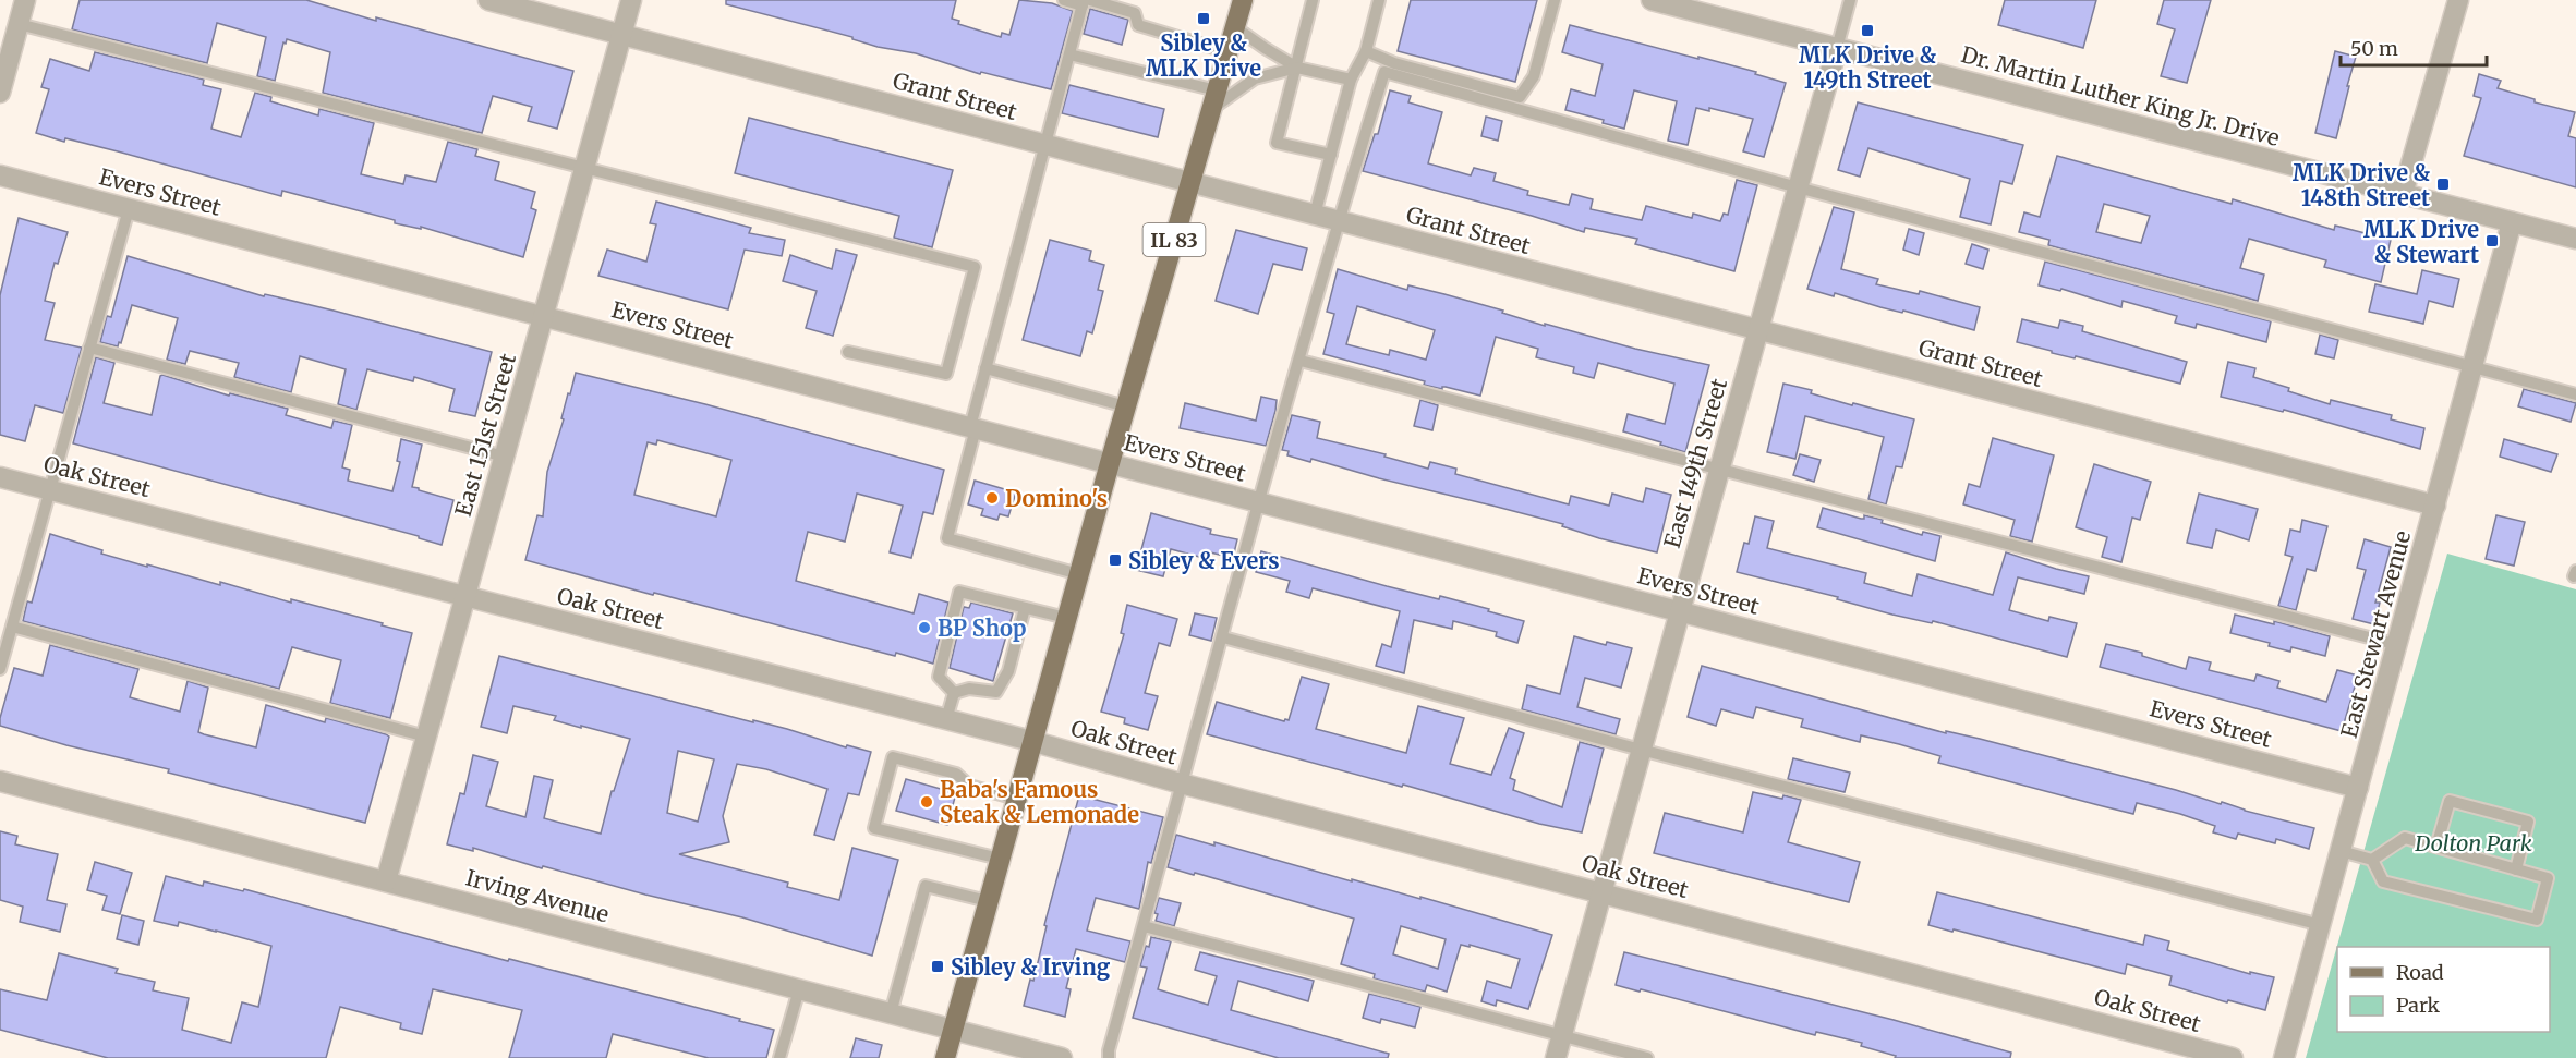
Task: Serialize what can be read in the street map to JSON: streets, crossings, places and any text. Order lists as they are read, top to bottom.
{
  "streets": {
    "main road": ["IL 83"],
    "street": [
      "Grant Street",
      "Dr. Martin Luther King Jr. Drive",
      "Evers Street",
      "East 151st Street",
      "East 149th Street",
      "Oak Street",
      "East Stewart Avenue",
      "Irving Avenue"
    ]
  },
  "crossings": [
    ["Grant Street", "IL 83"],
    ["Grant Street", "East 151st Street"],
    ["Grant Street", "East 149th Street"],
    ["Grant Street", "East Stewart Avenue"],
    ["Dr. Martin Luther King Jr. Drive", "East 149th Street"],
    ["Dr. Martin Luther King Jr. Drive", "East Stewart Avenue"],
    ["Evers Street", "IL 83"],
    ["Evers Street", "East 151st Street"],
    ["Evers Street", "East 149th Street"],
    ["Evers Street", "East Stewart Avenue"],
    ["IL 83", "Oak Street"],
    ["IL 83", "Irving Avenue"],
    ["East 151st Street", "Oak Street"],
    ["East 151st Street", "Irving Avenue"],
    ["East 149th Street", "Oak Street"]
  ],
  "parks": ["Dolton Park"],
  "places": {
    "transit": [
      "Sibley & MLK Drive",
      "MLK Drive & 149th Street",
      "MLK Drive & 148th Street",
      "MLK Drive & Stewart",
      "Sibley & Evers",
      "Sibley & Irving"
    ],
    "other": ["Domino's", "BP Shop", "Baba's Famous Steak & Lemonade"]
  },
  "legend": ["Road", "Park"],
  "scale_bar": "50 m"
}
